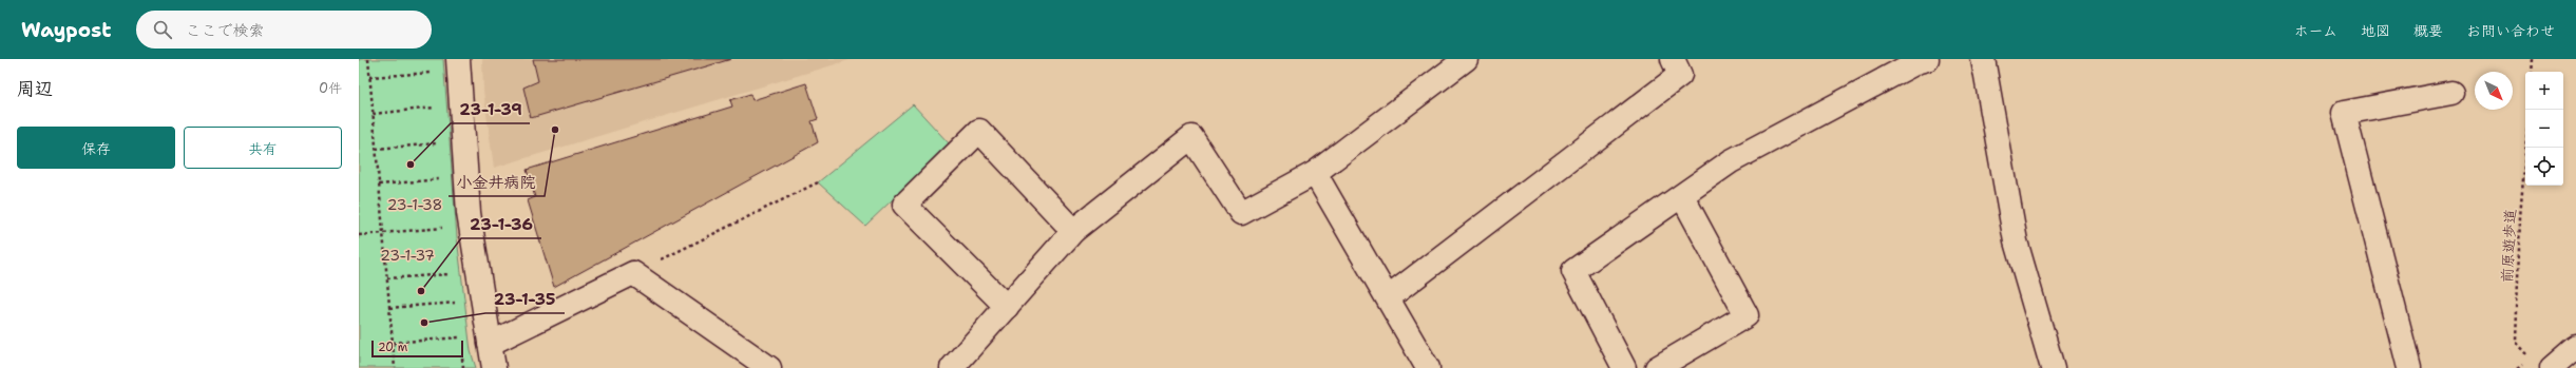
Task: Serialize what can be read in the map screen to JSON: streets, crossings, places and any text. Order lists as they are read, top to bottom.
{
  "streets": {
    "path": ["前原遊歩道"]
  },
  "parks": ["23-1-38", "23-1-37"],
  "places": [
    "小金井病院",
    "23-1-39",
    "23-1-36",
    "23-1-35"
  ],
  "scale_bar": "20 m",
  "north": "bottom right",
  "page": {
    "header": "Waypost",
    "search": "ここで検索",
    "nav": [
      "ホーム",
      "地図",
      "概要",
      "お問い合わせ"
    ],
    "heading": ["周辺", "0件"],
    "map_buttons": ["+", "−"],
    "buttons": ["保存", "共有"],
    "scale": "20 m"
  }
}
